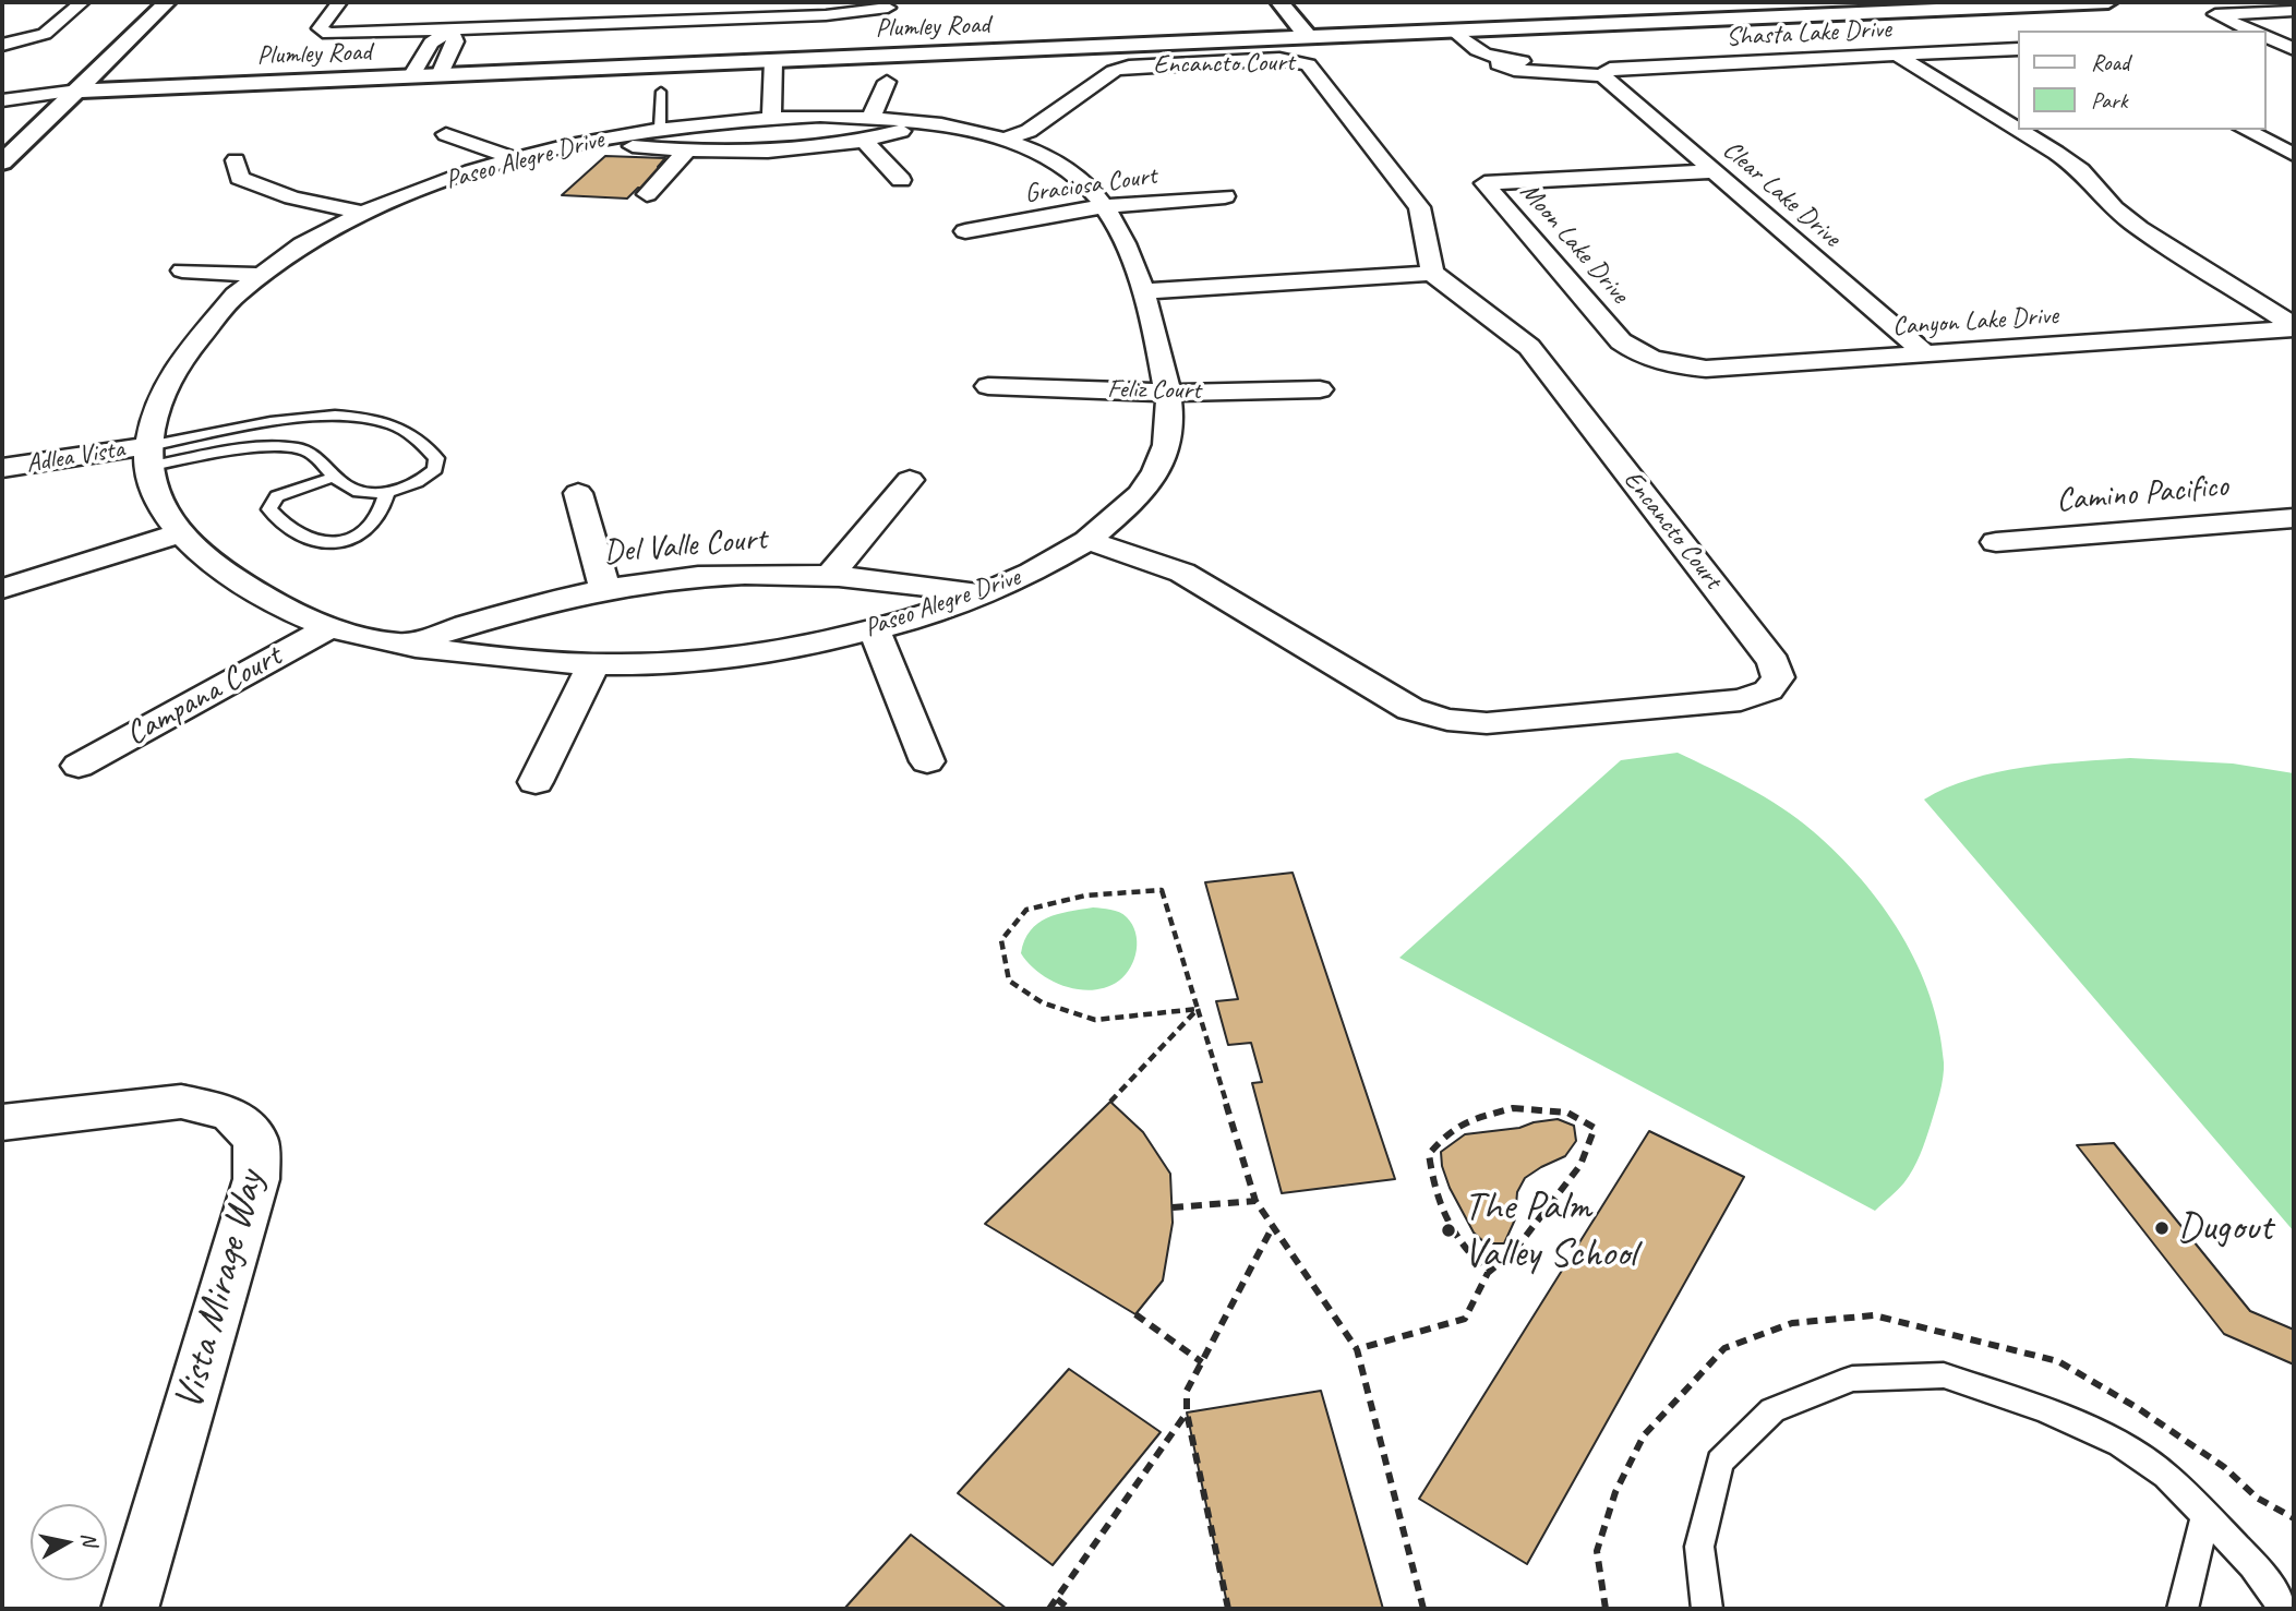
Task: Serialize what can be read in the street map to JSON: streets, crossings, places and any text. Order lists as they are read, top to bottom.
{
  "streets": {
    "street": [
      "Plumley Road",
      "Shasta Lake Drive",
      "Encancto Court",
      "Paseo Alegre Drive",
      "Graciosa Court",
      "Clear Lake Drive",
      "Moon Lake Drive",
      "Canyon Lake Drive",
      "Feliz Court",
      "Adlea Vista",
      "Camino Pacifico",
      "Del Valle Court",
      "Campana Court",
      "Vista Mirage Way"
    ]
  },
  "crossings": [
    ["Plumley Road", "Shasta Lake Drive"],
    ["Shasta Lake Drive", "Clear Lake Drive"],
    ["Encancto Court", "Paseo Alegre Drive"],
    ["Paseo Alegre Drive", "Graciosa Court"],
    ["Paseo Alegre Drive", "Feliz Court"],
    ["Paseo Alegre Drive", "Adlea Vista"],
    ["Paseo Alegre Drive", "Del Valle Court"],
    ["Paseo Alegre Drive", "Campana Court"],
    ["Clear Lake Drive", "Moon Lake Drive"],
    ["Clear Lake Drive", "Canyon Lake Drive"],
    ["Moon Lake Drive", "Canyon Lake Drive"]
  ],
  "places": ["Dugout", "The Palm Valley School"],
  "legend": ["Road", "Park"],
  "north": "right"
}
